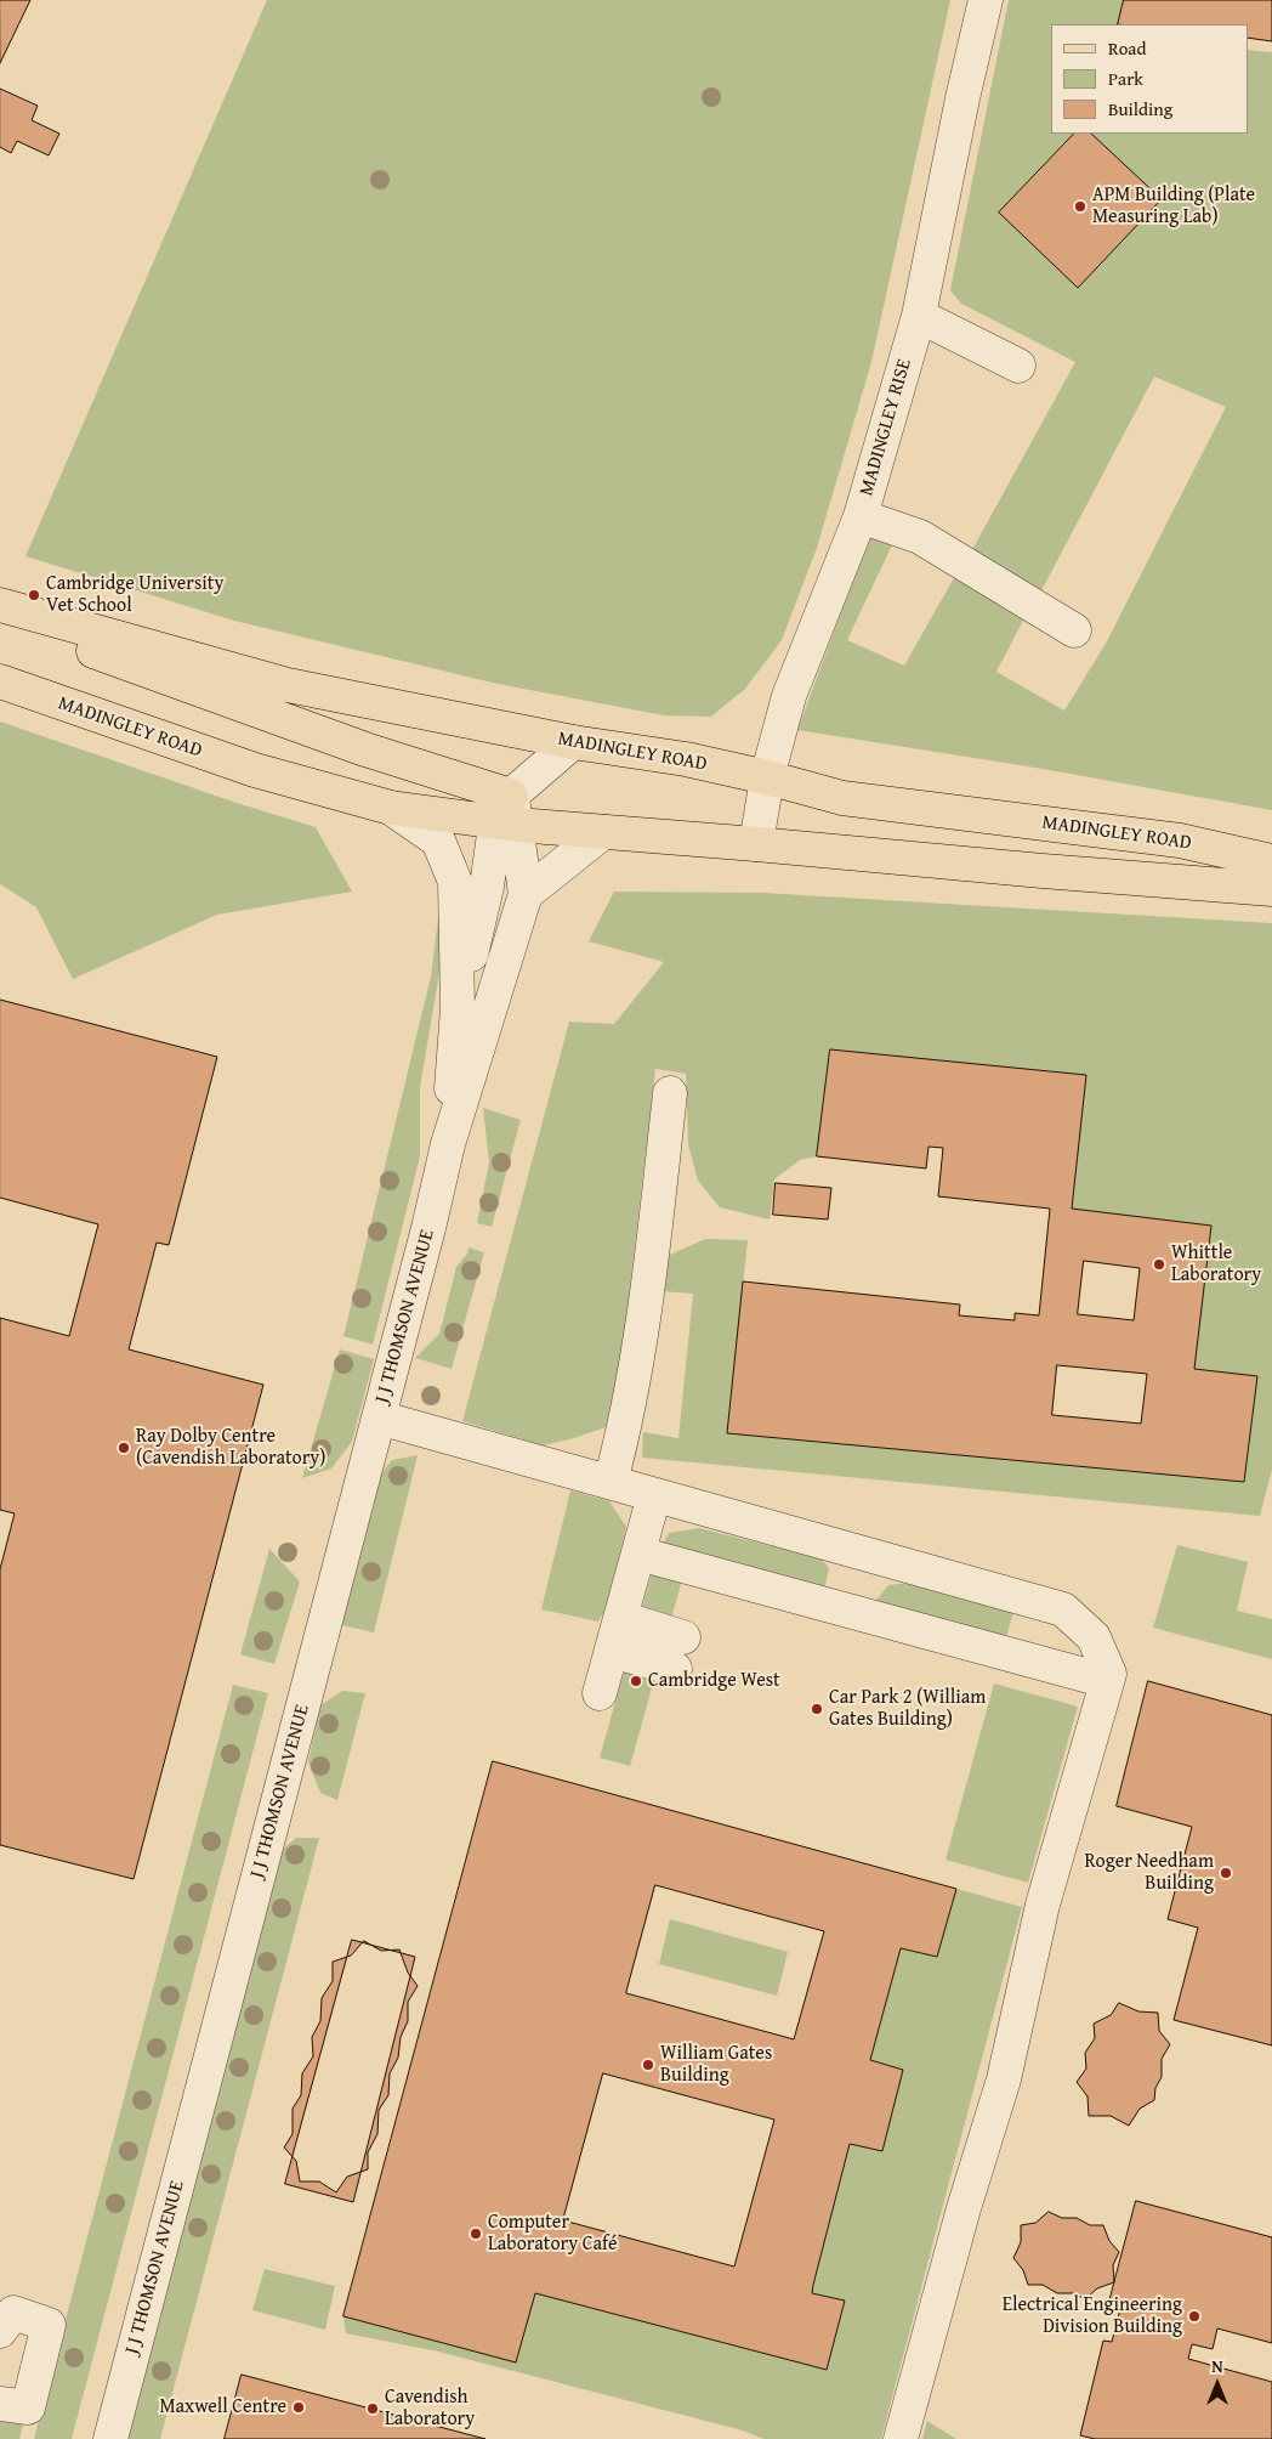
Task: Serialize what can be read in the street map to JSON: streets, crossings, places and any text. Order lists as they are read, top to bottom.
{
  "streets": {
    "main road": ["MADINGLEY ROAD"],
    "street": ["MADINGLEY RISE", "J J THOMSON AVENUE"]
  },
  "crossings": [
    ["MADINGLEY RISE", "MADINGLEY ROAD"]
  ],
  "places": [
    "APM Building (Plate Measuring Lab)",
    "Cambridge University Vet School",
    "Whittle Laboratory",
    "Ray Dolby Centre (Cavendish Laboratory)",
    "Cambridge West",
    "Car Park 2 (William Gates Building)",
    "Roger Needham Building",
    "William Gates Building",
    "Computer Laboratory Café",
    "Electrical Engineering Division Building",
    "Maxwell Centre",
    "Cavendish Laboratory"
  ],
  "legend": ["Road", "Park", "Building"],
  "north": "top"
}
